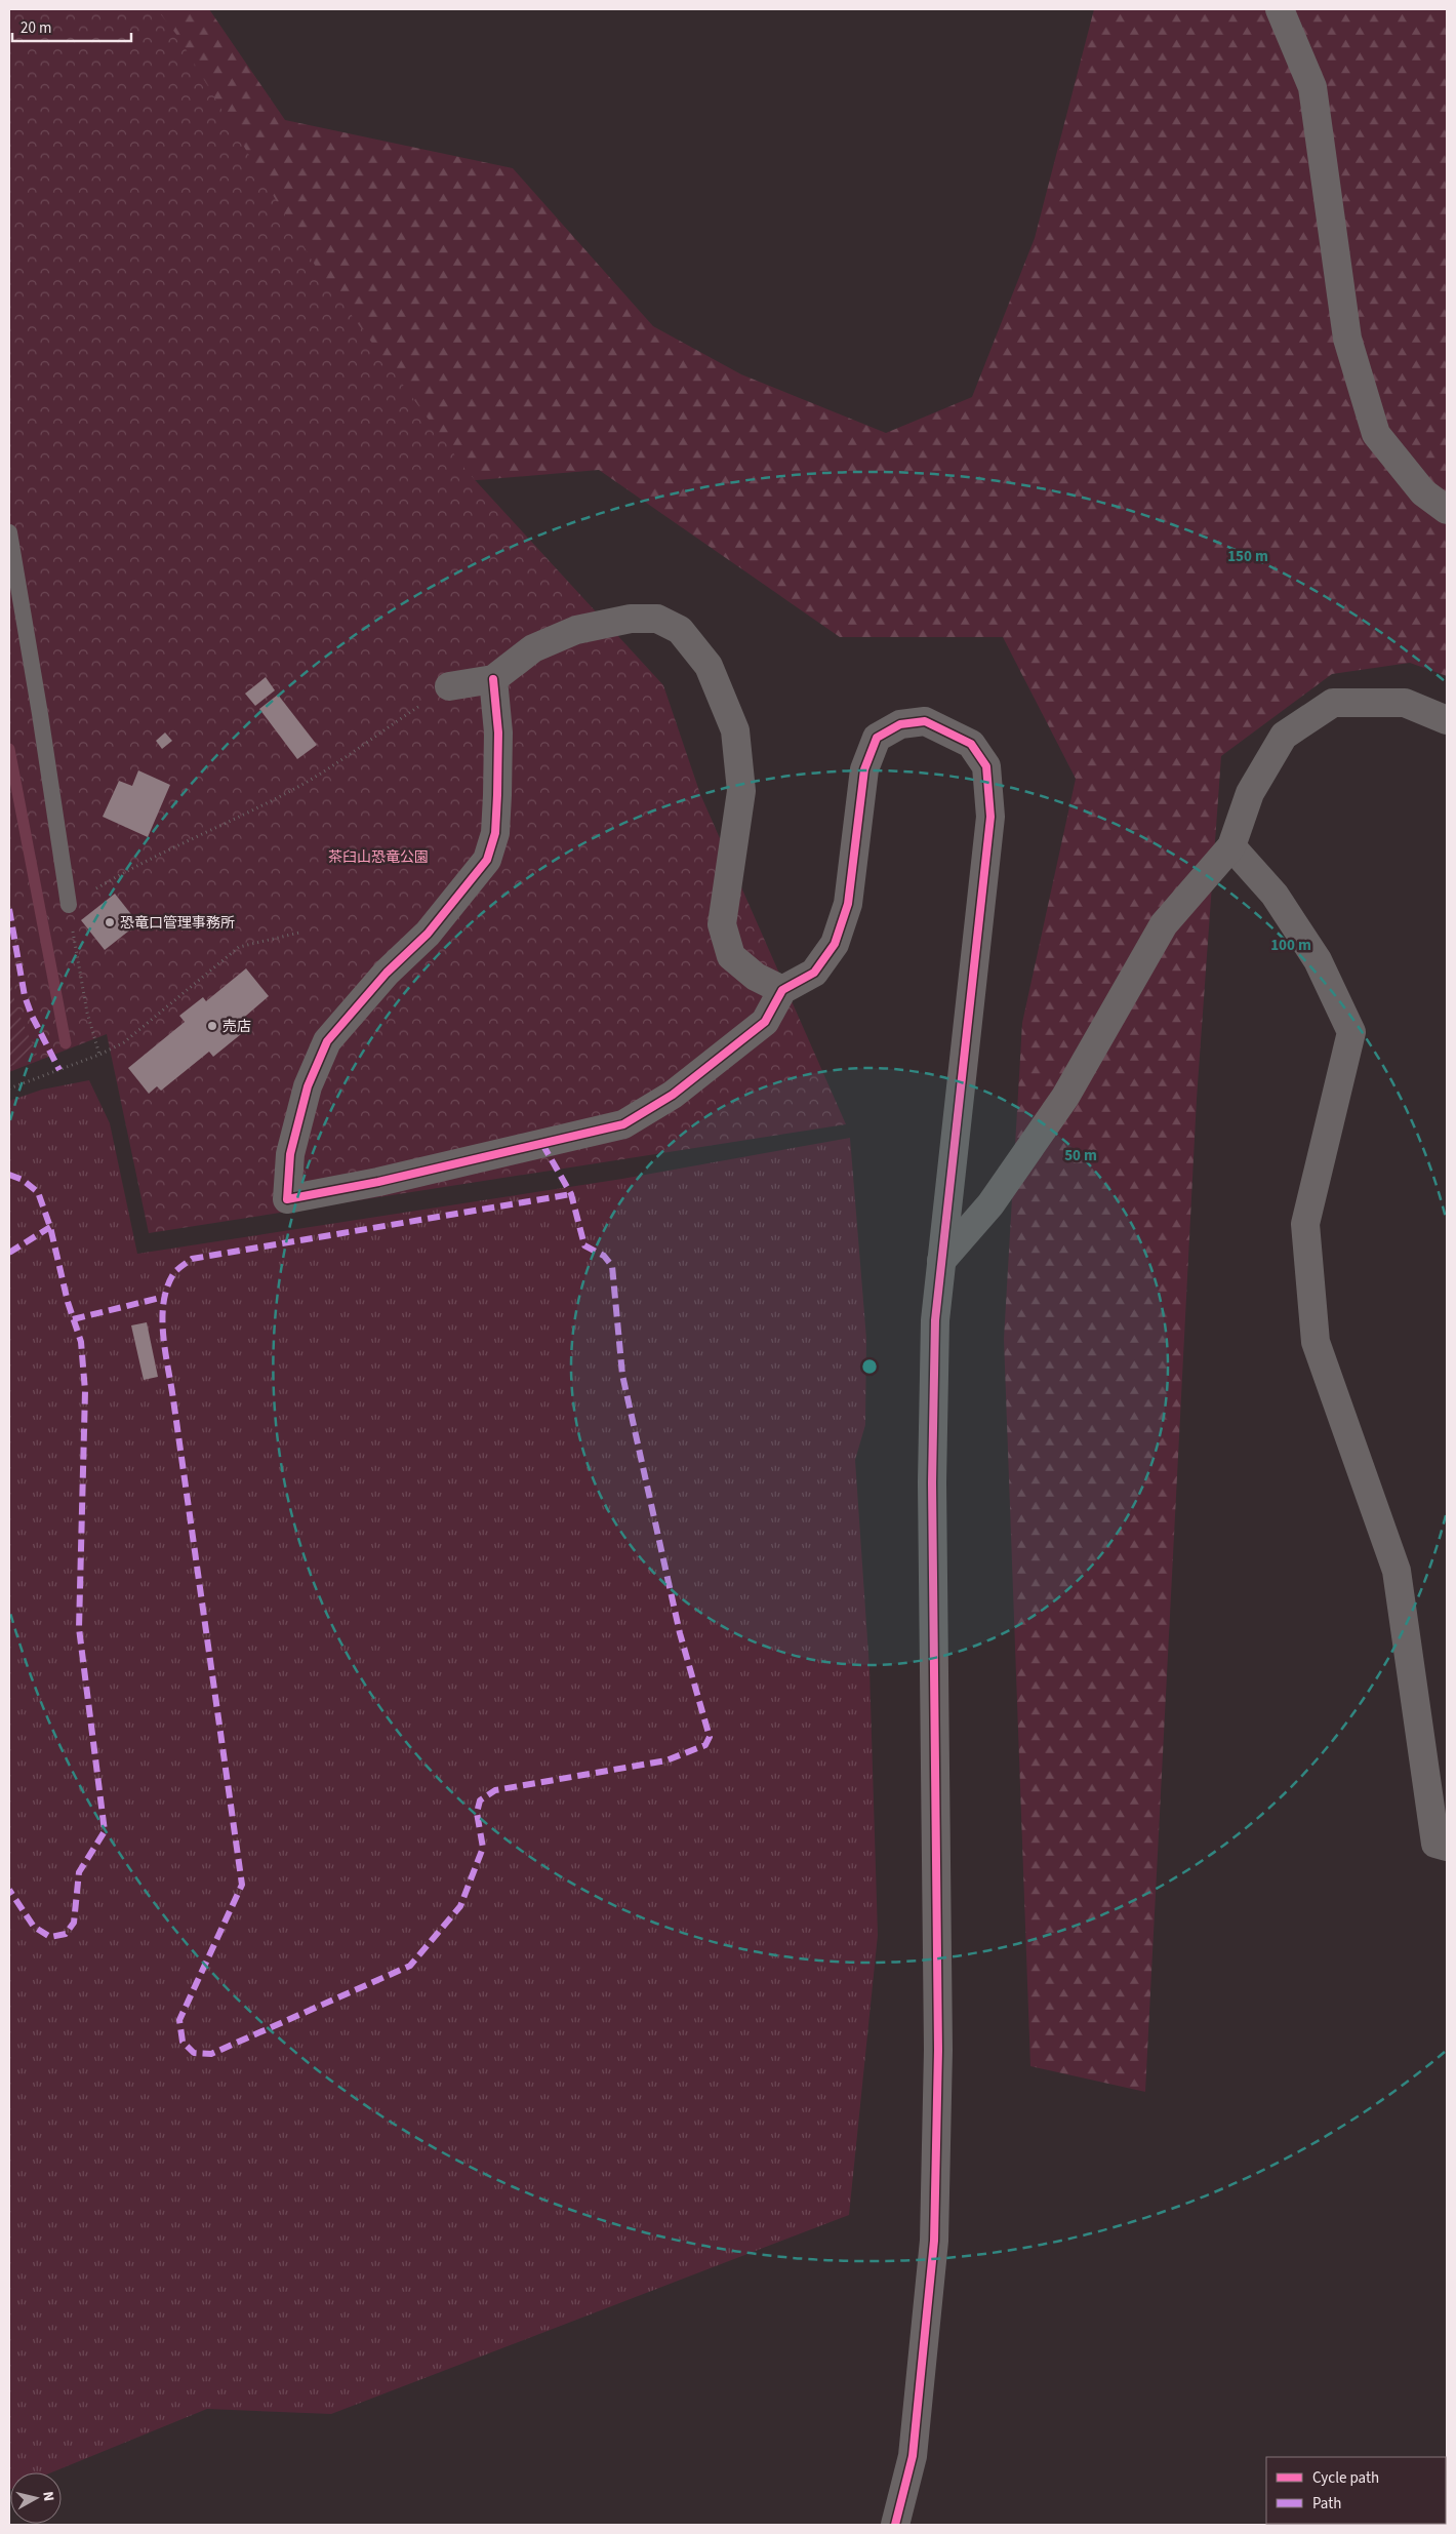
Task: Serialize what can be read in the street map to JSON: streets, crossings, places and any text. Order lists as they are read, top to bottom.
{
  "parks": ["茶臼山恐竜公園"],
  "places": ["恐竜口管理事務所", "売店"],
  "legend": ["Cycle path", "Path"],
  "scale_bar": "20 m",
  "north": "right",
  "rings": ["150 m", "100 m", "50 m"]
}
